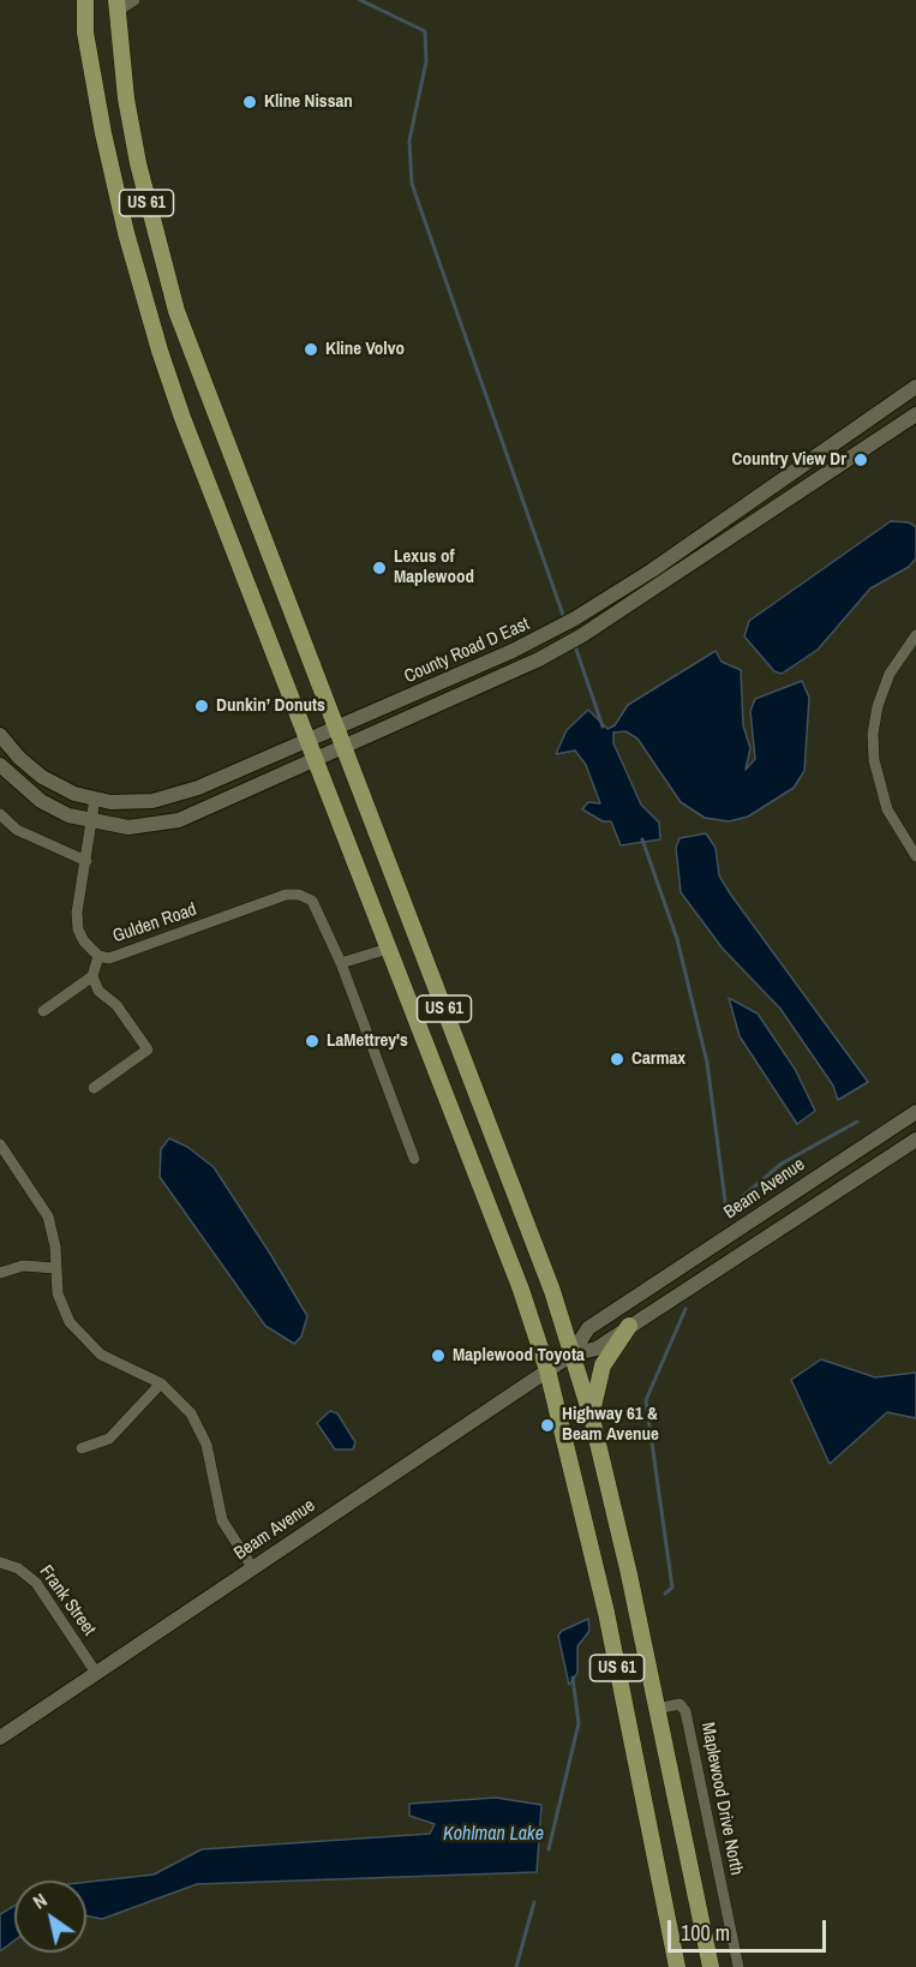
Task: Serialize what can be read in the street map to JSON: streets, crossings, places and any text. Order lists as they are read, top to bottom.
{
  "streets": {
    "main road": ["US 61"],
    "street": [
      "County Road D East",
      "Gulden Road",
      "Beam Avenue",
      "Frank Street",
      "Maplewood Drive North"
    ]
  },
  "crossings": [
    ["US 61", "County Road D East"],
    ["US 61", "Beam Avenue"],
    ["US 61", "Maplewood Drive North"],
    ["County Road D East", "Gulden Road"],
    ["Beam Avenue", "Frank Street"]
  ],
  "water": ["Kohlman Lake"],
  "places": [
    "Kline Nissan",
    "Kline Volvo",
    "Country View Dr",
    "Lexus of Maplewood",
    "Dunkin’ Donuts",
    "LaMettrey's",
    "Carmax",
    "Maplewood Toyota",
    "Highway 61 & Beam Avenue"
  ],
  "scale_bar": "100 m",
  "north": "top left"
}
